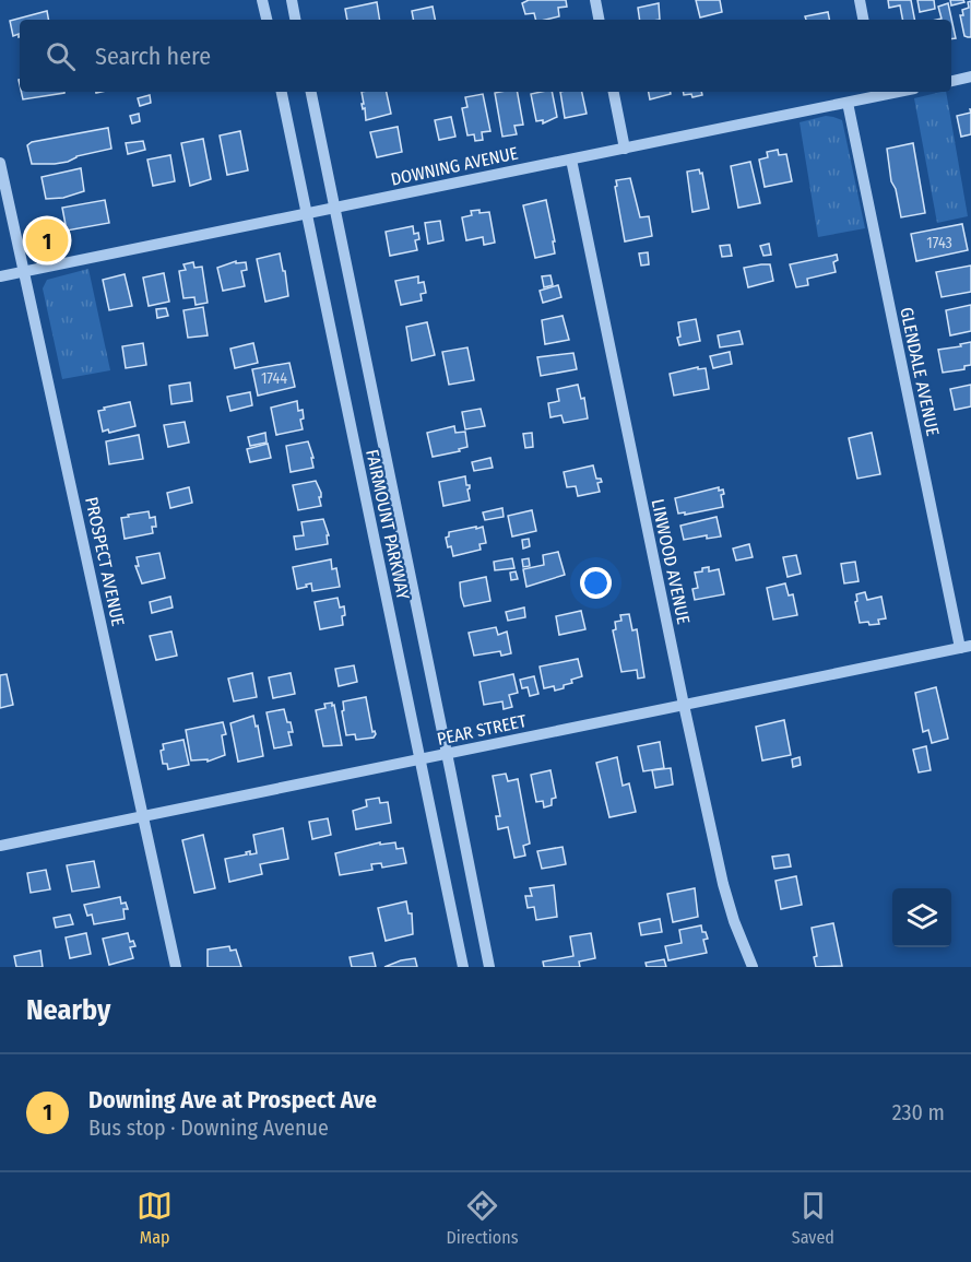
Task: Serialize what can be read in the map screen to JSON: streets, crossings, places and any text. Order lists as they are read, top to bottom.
{
  "streets": {
    "street": [
      "DOWNING AVENUE",
      "GLENDALE AVENUE",
      "FAIRMOUNT PARKWAY",
      "PROSPECT AVENUE",
      "LINWOOD AVENUE",
      "PEAR STREET"
    ]
  },
  "crossings": [
    ["DOWNING AVENUE", "GLENDALE AVENUE"],
    ["DOWNING AVENUE", "FAIRMOUNT PARKWAY"],
    ["DOWNING AVENUE", "PROSPECT AVENUE"],
    ["DOWNING AVENUE", "LINWOOD AVENUE"],
    ["GLENDALE AVENUE", "PEAR STREET"],
    ["FAIRMOUNT PARKWAY", "PEAR STREET"],
    ["PROSPECT AVENUE", "PEAR STREET"],
    ["LINWOOD AVENUE", "PEAR STREET"]
  ],
  "house_numbers": ["1743", "1744"],
  "page": {
    "search": "Search here",
    "pins": "1",
    "heading": "Nearby",
    "list": [
      {
        "mark": "1",
        "name": "Downing Ave at Prospect Ave",
        "note": "Bus stop · Downing Avenue",
        "value": "230 m"
      }
    ],
    "nav": ["Map", "Directions", "Saved"]
  }
}
